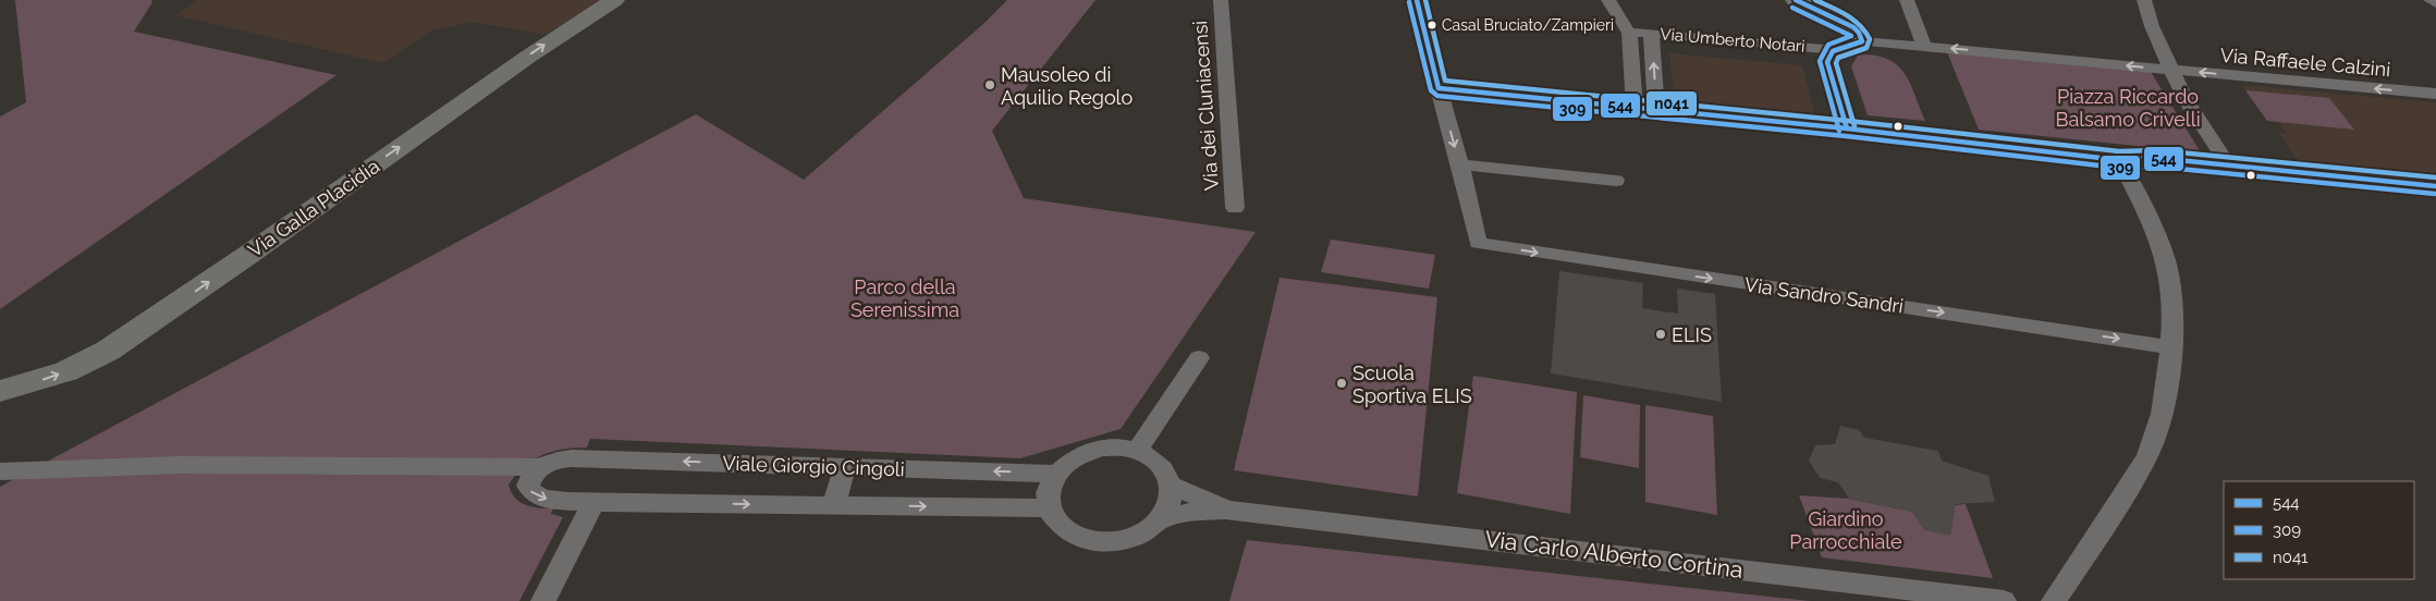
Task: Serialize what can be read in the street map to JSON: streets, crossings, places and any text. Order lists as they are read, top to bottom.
{
  "streets": {
    "street": [
      "Via Umberto Notari",
      "Via Raffaele Calzini",
      "Via dei Cluniacensi",
      "Via Galla Placidia",
      "Via Sandro Sandri",
      "Viale Giorgio Cingoli",
      "Via Carlo Alberto Cortina"
    ]
  },
  "crossings": [
    ["Viale Giorgio Cingoli", "Via Carlo Alberto Cortina"]
  ],
  "one_way": ["Via Galla Placidia"],
  "parks": ["Piazza Riccardo Balsamo Crivelli", "Parco della Serenissima", "Giardino Parrocchiale"],
  "places": [
    "Casal Bruciato/Zampieri",
    "Mausoleo di Aquilio Regolo",
    "ELIS",
    "Scuola Sportiva ELIS"
  ],
  "lines": ["transit line 544", "transit line n041", "transit line 309"],
  "legend": ["544", "309", "n041"]
}
